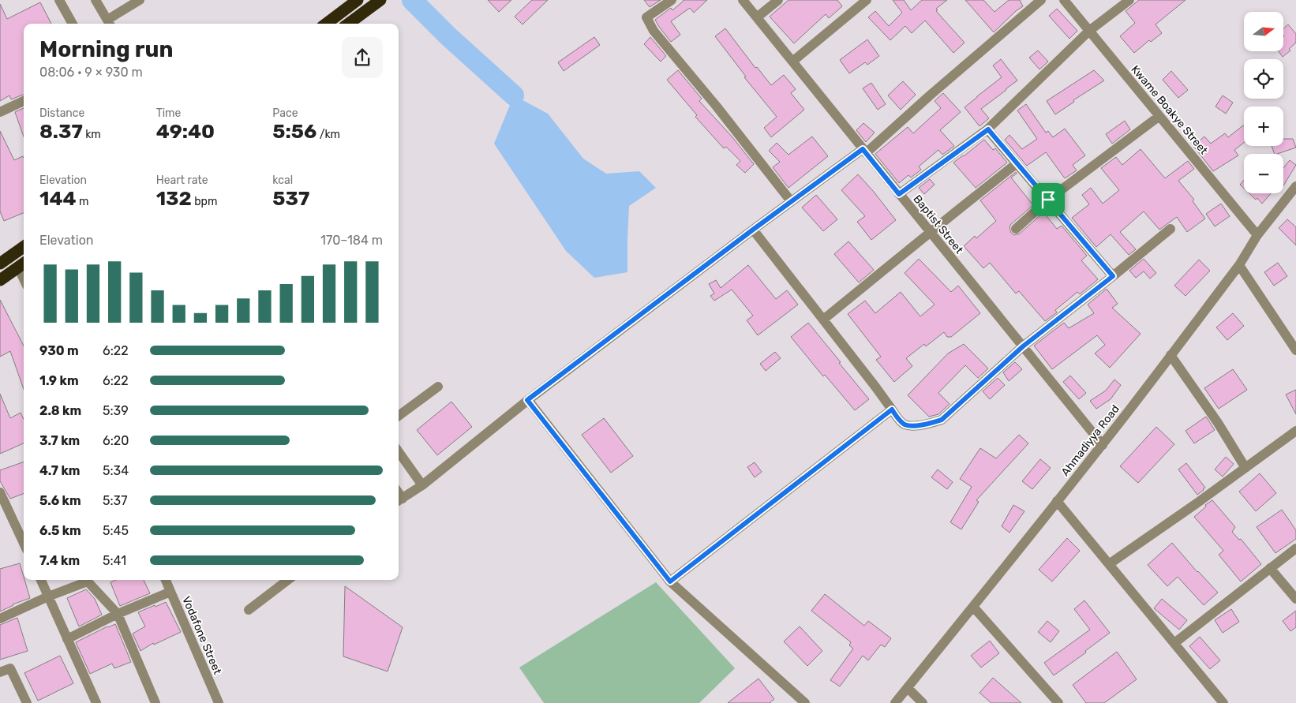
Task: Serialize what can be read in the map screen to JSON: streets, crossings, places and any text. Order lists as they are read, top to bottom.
{
  "streets": {
    "street": [
      "Kwame Boakye Street",
      "Baptist Street",
      "Ahmadiyya Road",
      "Vodafone Street"
    ]
  },
  "crossings": [
    ["Kwame Boakye Street", "Ahmadiyya Road"],
    ["Baptist Street", "Ahmadiyya Road"]
  ],
  "north": "right",
  "page": {
    "map_buttons": ["+", "−"],
    "heading": ["Morning run", "08:06 · 9 × 930 m"],
    "stats": [
      ["Distance", "8.37 km"],
      ["Time", "49:40"],
      ["Pace", "5:56 /km"],
      ["Elevation", "144 m"],
      ["Heart rate", "132 bpm"],
      ["kcal", "537"]
    ],
    "chart": ["Elevation", "170–184 m"],
    "list": [
      {
        "name": "930 m",
        "note": "6:22"
      },
      {
        "name": "1.9 km",
        "note": "6:22"
      },
      {
        "name": "2.8 km",
        "note": "5:39"
      },
      {
        "name": "3.7 km",
        "note": "6:20"
      },
      {
        "name": "4.7 km",
        "note": "5:34"
      },
      {
        "name": "5.6 km",
        "note": "5:37"
      },
      {
        "name": "6.5 km",
        "note": "5:45"
      },
      {
        "name": "7.4 km",
        "note": "5:41"
      }
    ]
  }
}
